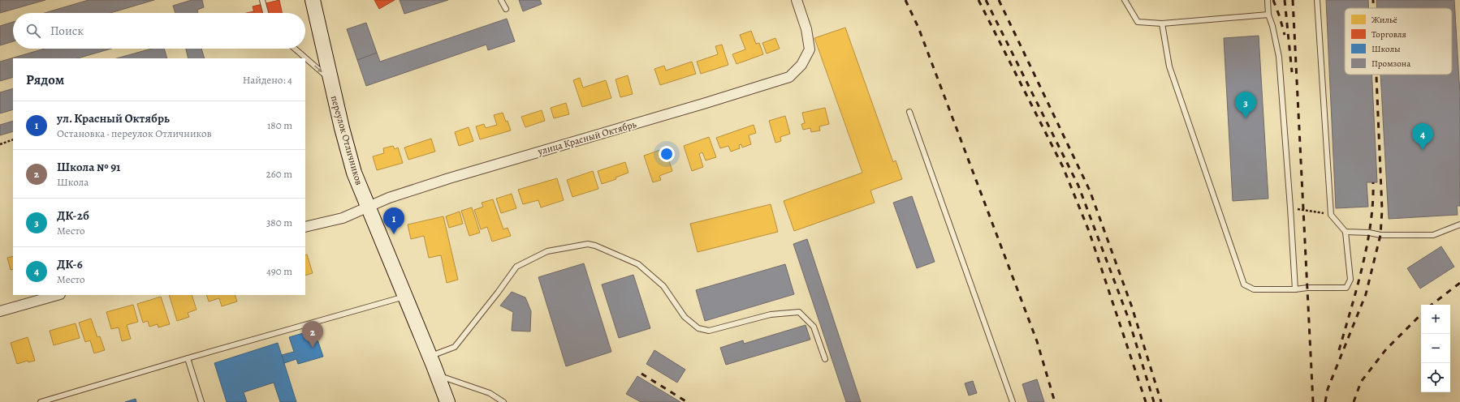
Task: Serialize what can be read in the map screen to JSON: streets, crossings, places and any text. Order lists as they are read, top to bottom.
{
  "streets": {
    "main road": ["переулок Отличников"],
    "street": ["улица Красный Октябрь"]
  },
  "crossings": [
    ["улица Красный Октябрь", "переулок Отличников"]
  ],
  "legend": [
    "Жильё",
    "Торговля",
    "Школы",
    "Промзона"
  ],
  "page": {
    "search": "Поиск",
    "heading": ["Рядом", "Найдено: 4"],
    "pins": [
      "3",
      "4",
      "1",
      "2"
    ],
    "list": [
      {
        "mark": "1",
        "name": "ул. Красный Октябрь",
        "note": "Остановка · переулок Отличников",
        "value": "180 m"
      },
      {
        "mark": "2",
        "name": "Школа № 91",
        "note": "Школа",
        "value": "260 m"
      },
      {
        "mark": "3",
        "name": "ДК-2б",
        "note": "Место",
        "value": "380 m"
      },
      {
        "mark": "4",
        "name": "ДК-6",
        "note": "Место",
        "value": "490 m"
      }
    ],
    "map_buttons": ["+", "−"]
  }
}
